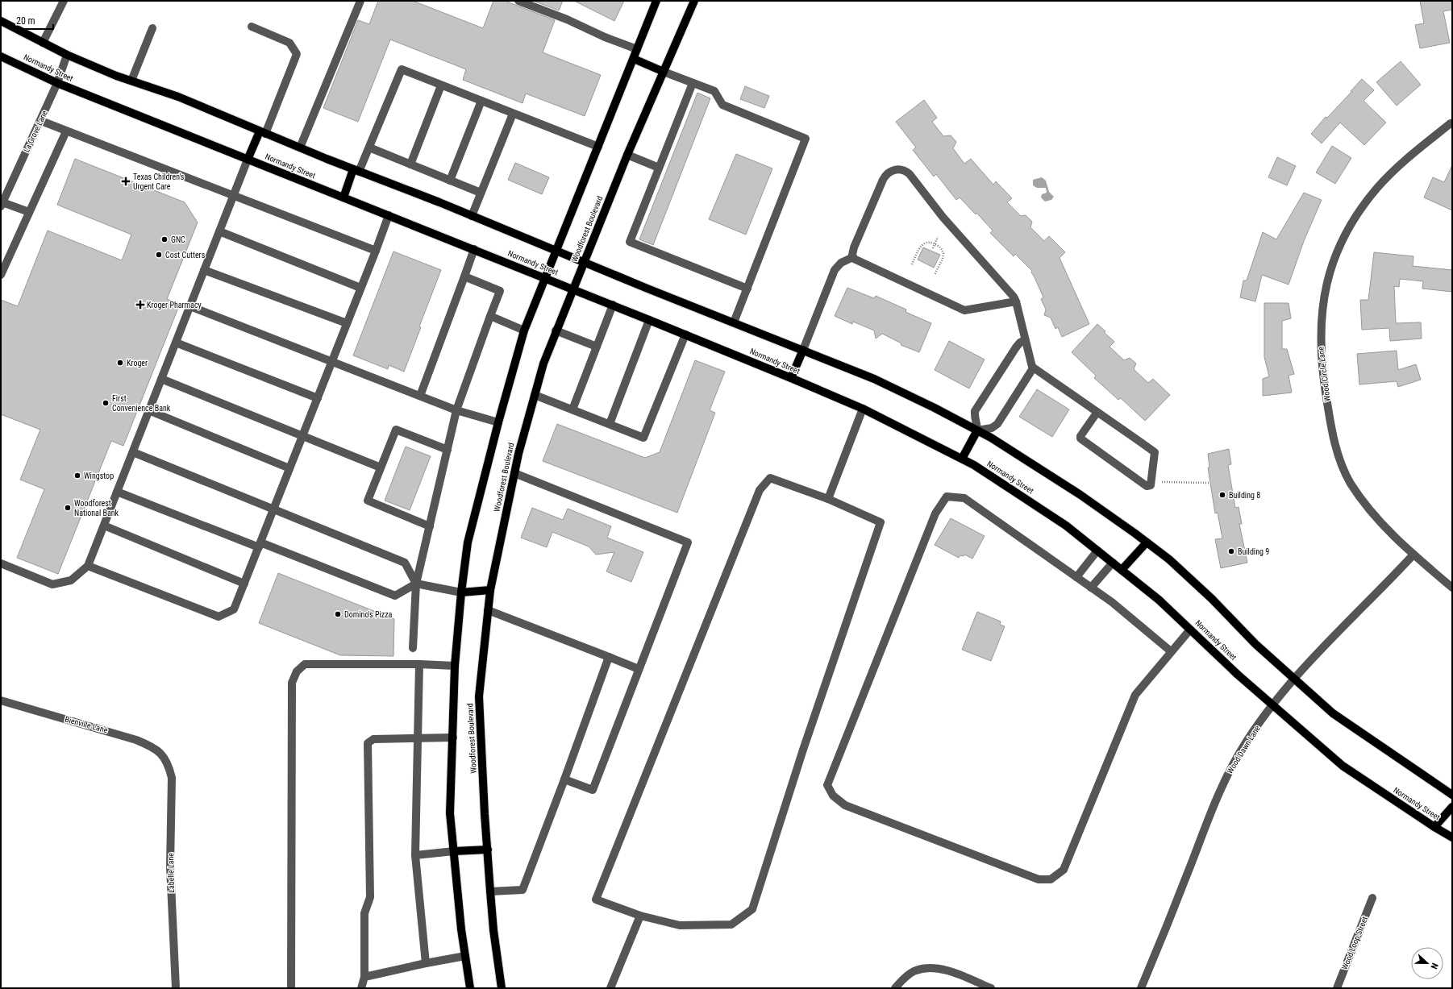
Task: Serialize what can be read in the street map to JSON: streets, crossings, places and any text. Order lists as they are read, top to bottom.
{
  "streets": {
    "main road": ["Normandy Street", "Woodforest Boulevard"],
    "street": [
      "La Grove Lane",
      "Wood Circle Lane",
      "Bienville Lane",
      "Wood Dawn Lane",
      "Labelle Lane",
      "Wood Loop Street"
    ]
  },
  "crossings": [
    ["Normandy Street", "La Grove Lane"],
    ["Normandy Street", "Woodforest Boulevard"],
    ["Normandy Street", "Wood Dawn Lane"],
    ["Wood Circle Lane", "Wood Dawn Lane"],
    ["Bienville Lane", "Labelle Lane"]
  ],
  "places": {
    "health": ["Texas Children's Urgent Care", "Kroger Pharmacy"],
    "other": [
      "GNC",
      "Cost Cutters",
      "Kroger",
      "First Convenience Bank",
      "Wingstop",
      "Building 8",
      "Woodforest National Bank",
      "Building 9",
      "Domino's Pizza"
    ]
  },
  "scale_bar": "20 m",
  "north": "right"
}
